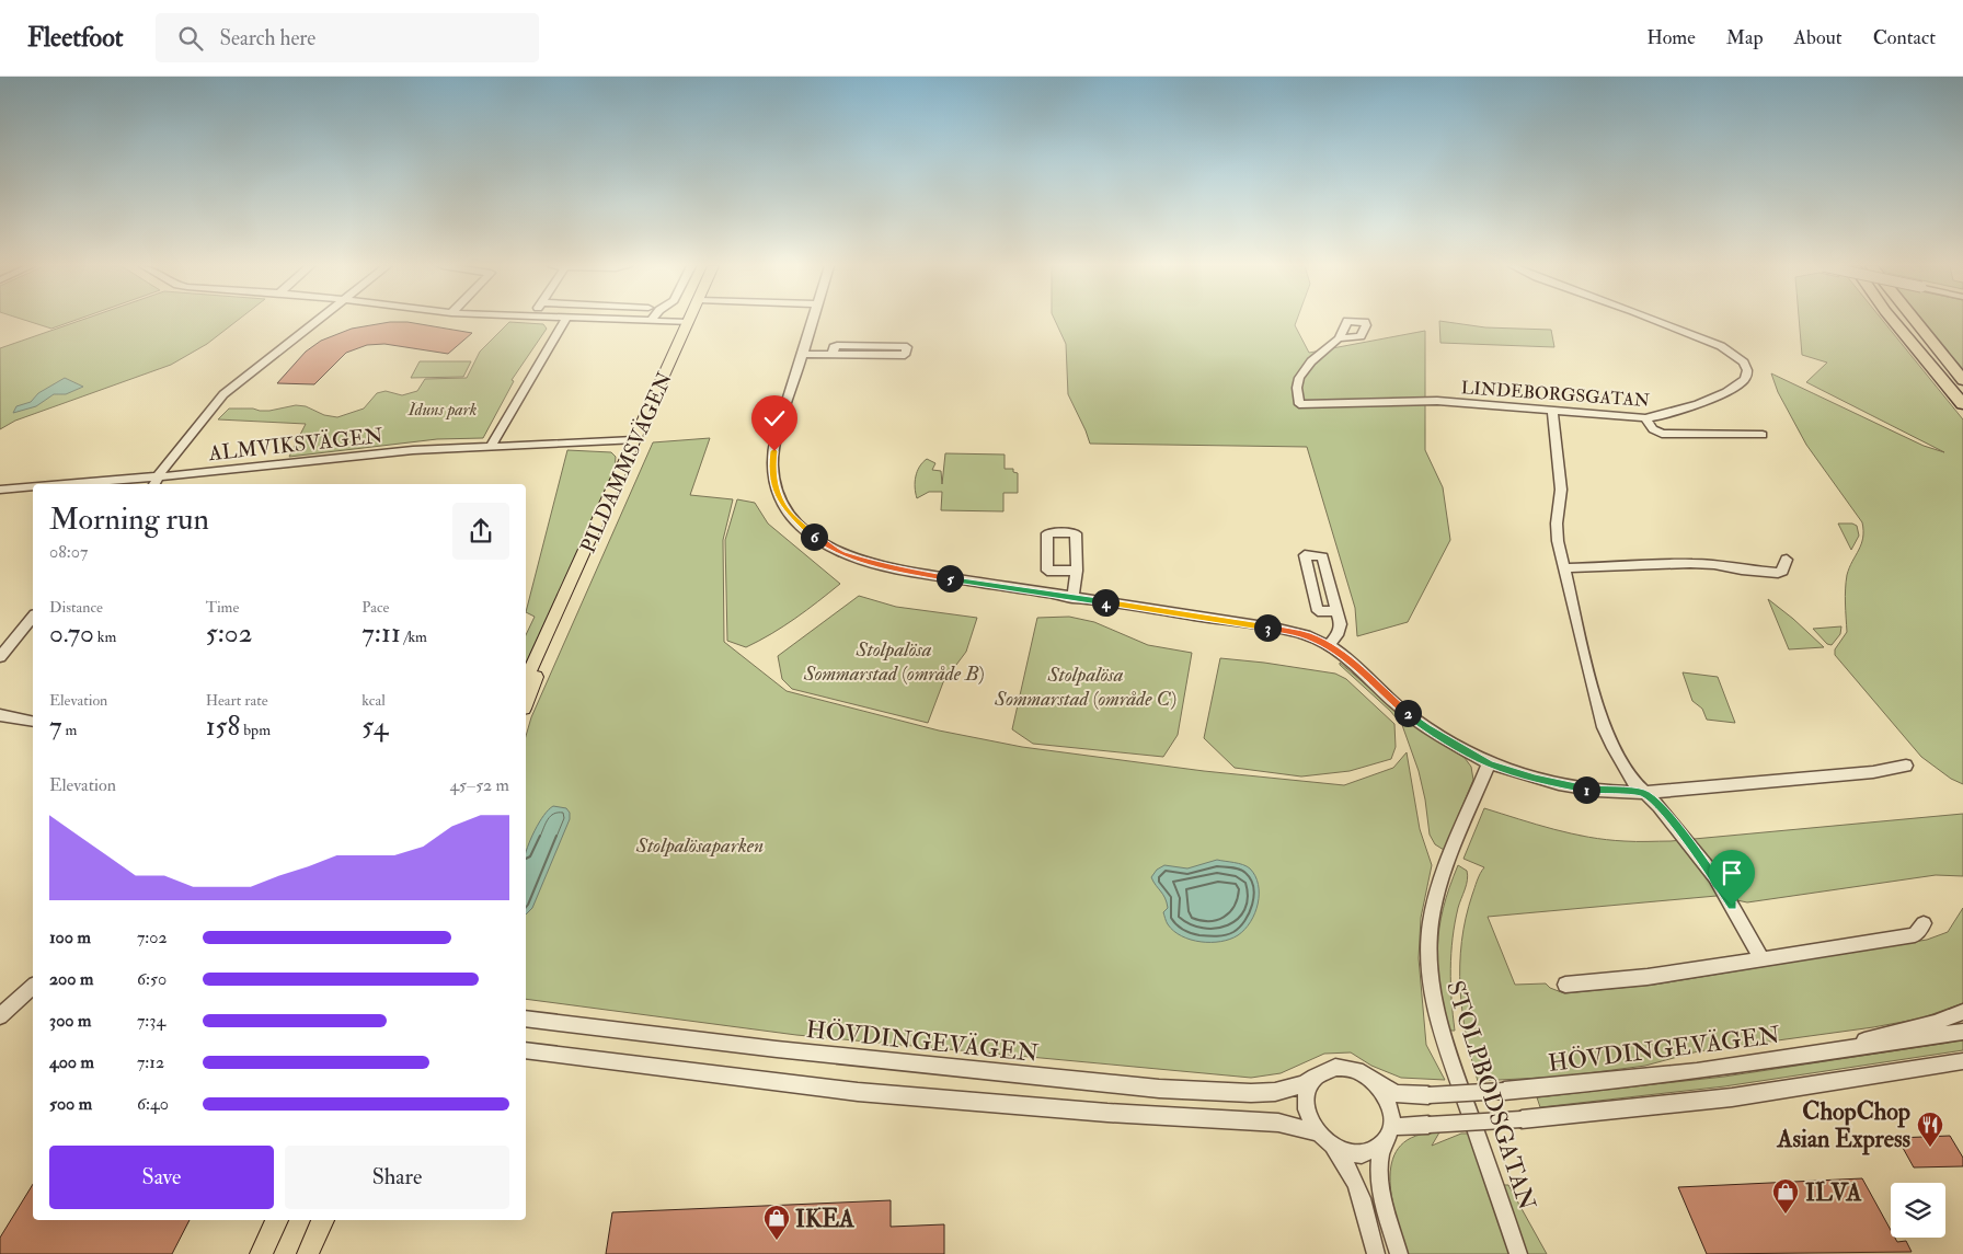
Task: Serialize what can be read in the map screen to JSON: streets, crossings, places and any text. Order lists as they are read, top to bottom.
{
  "streets": {
    "main road": ["PILDAMMSVÄGEN"],
    "street": [
      "LINDEBORGSGATAN",
      "ALMVIKSVÄGEN",
      "HÖVDINGEVÄGEN",
      "STOLPBODSGATAN"
    ]
  },
  "crossings": [
    ["ALMVIKSVÄGEN", "PILDAMMSVÄGEN"]
  ],
  "parks": [
    "Iduns park",
    "Stolpalösa Sommarstad (område B)",
    "Stolpalösa Sommarstad (område C)",
    "Stolpalösaparken"
  ],
  "places": {
    "restaurant": ["ChopChop Asian Express"],
    "shop": ["ILVA", "IKEA"]
  },
  "page": {
    "header": "Fleetfoot",
    "search": "Search here",
    "nav": [
      "Home",
      "Map",
      "About",
      "Contact"
    ],
    "heading": ["Morning run", "08:07"],
    "pins": [
      "6",
      "5",
      "4",
      "3",
      "2",
      "1"
    ],
    "stats": [
      ["Distance", "0.70 km"],
      ["Time", "5:02"],
      ["Pace", "7:11 /km"],
      ["Elevation", "7 m"],
      ["Heart rate", "158 bpm"],
      ["kcal", "54"]
    ],
    "chart": ["Elevation", "45–52 m"],
    "list": [
      {
        "name": "100 m",
        "note": "7:02"
      },
      {
        "name": "200 m",
        "note": "6:50"
      },
      {
        "name": "300 m",
        "note": "7:34"
      },
      {
        "name": "400 m",
        "note": "7:12"
      },
      {
        "name": "500 m",
        "note": "6:40"
      }
    ],
    "buttons": ["Save", "Share"]
  }
}
